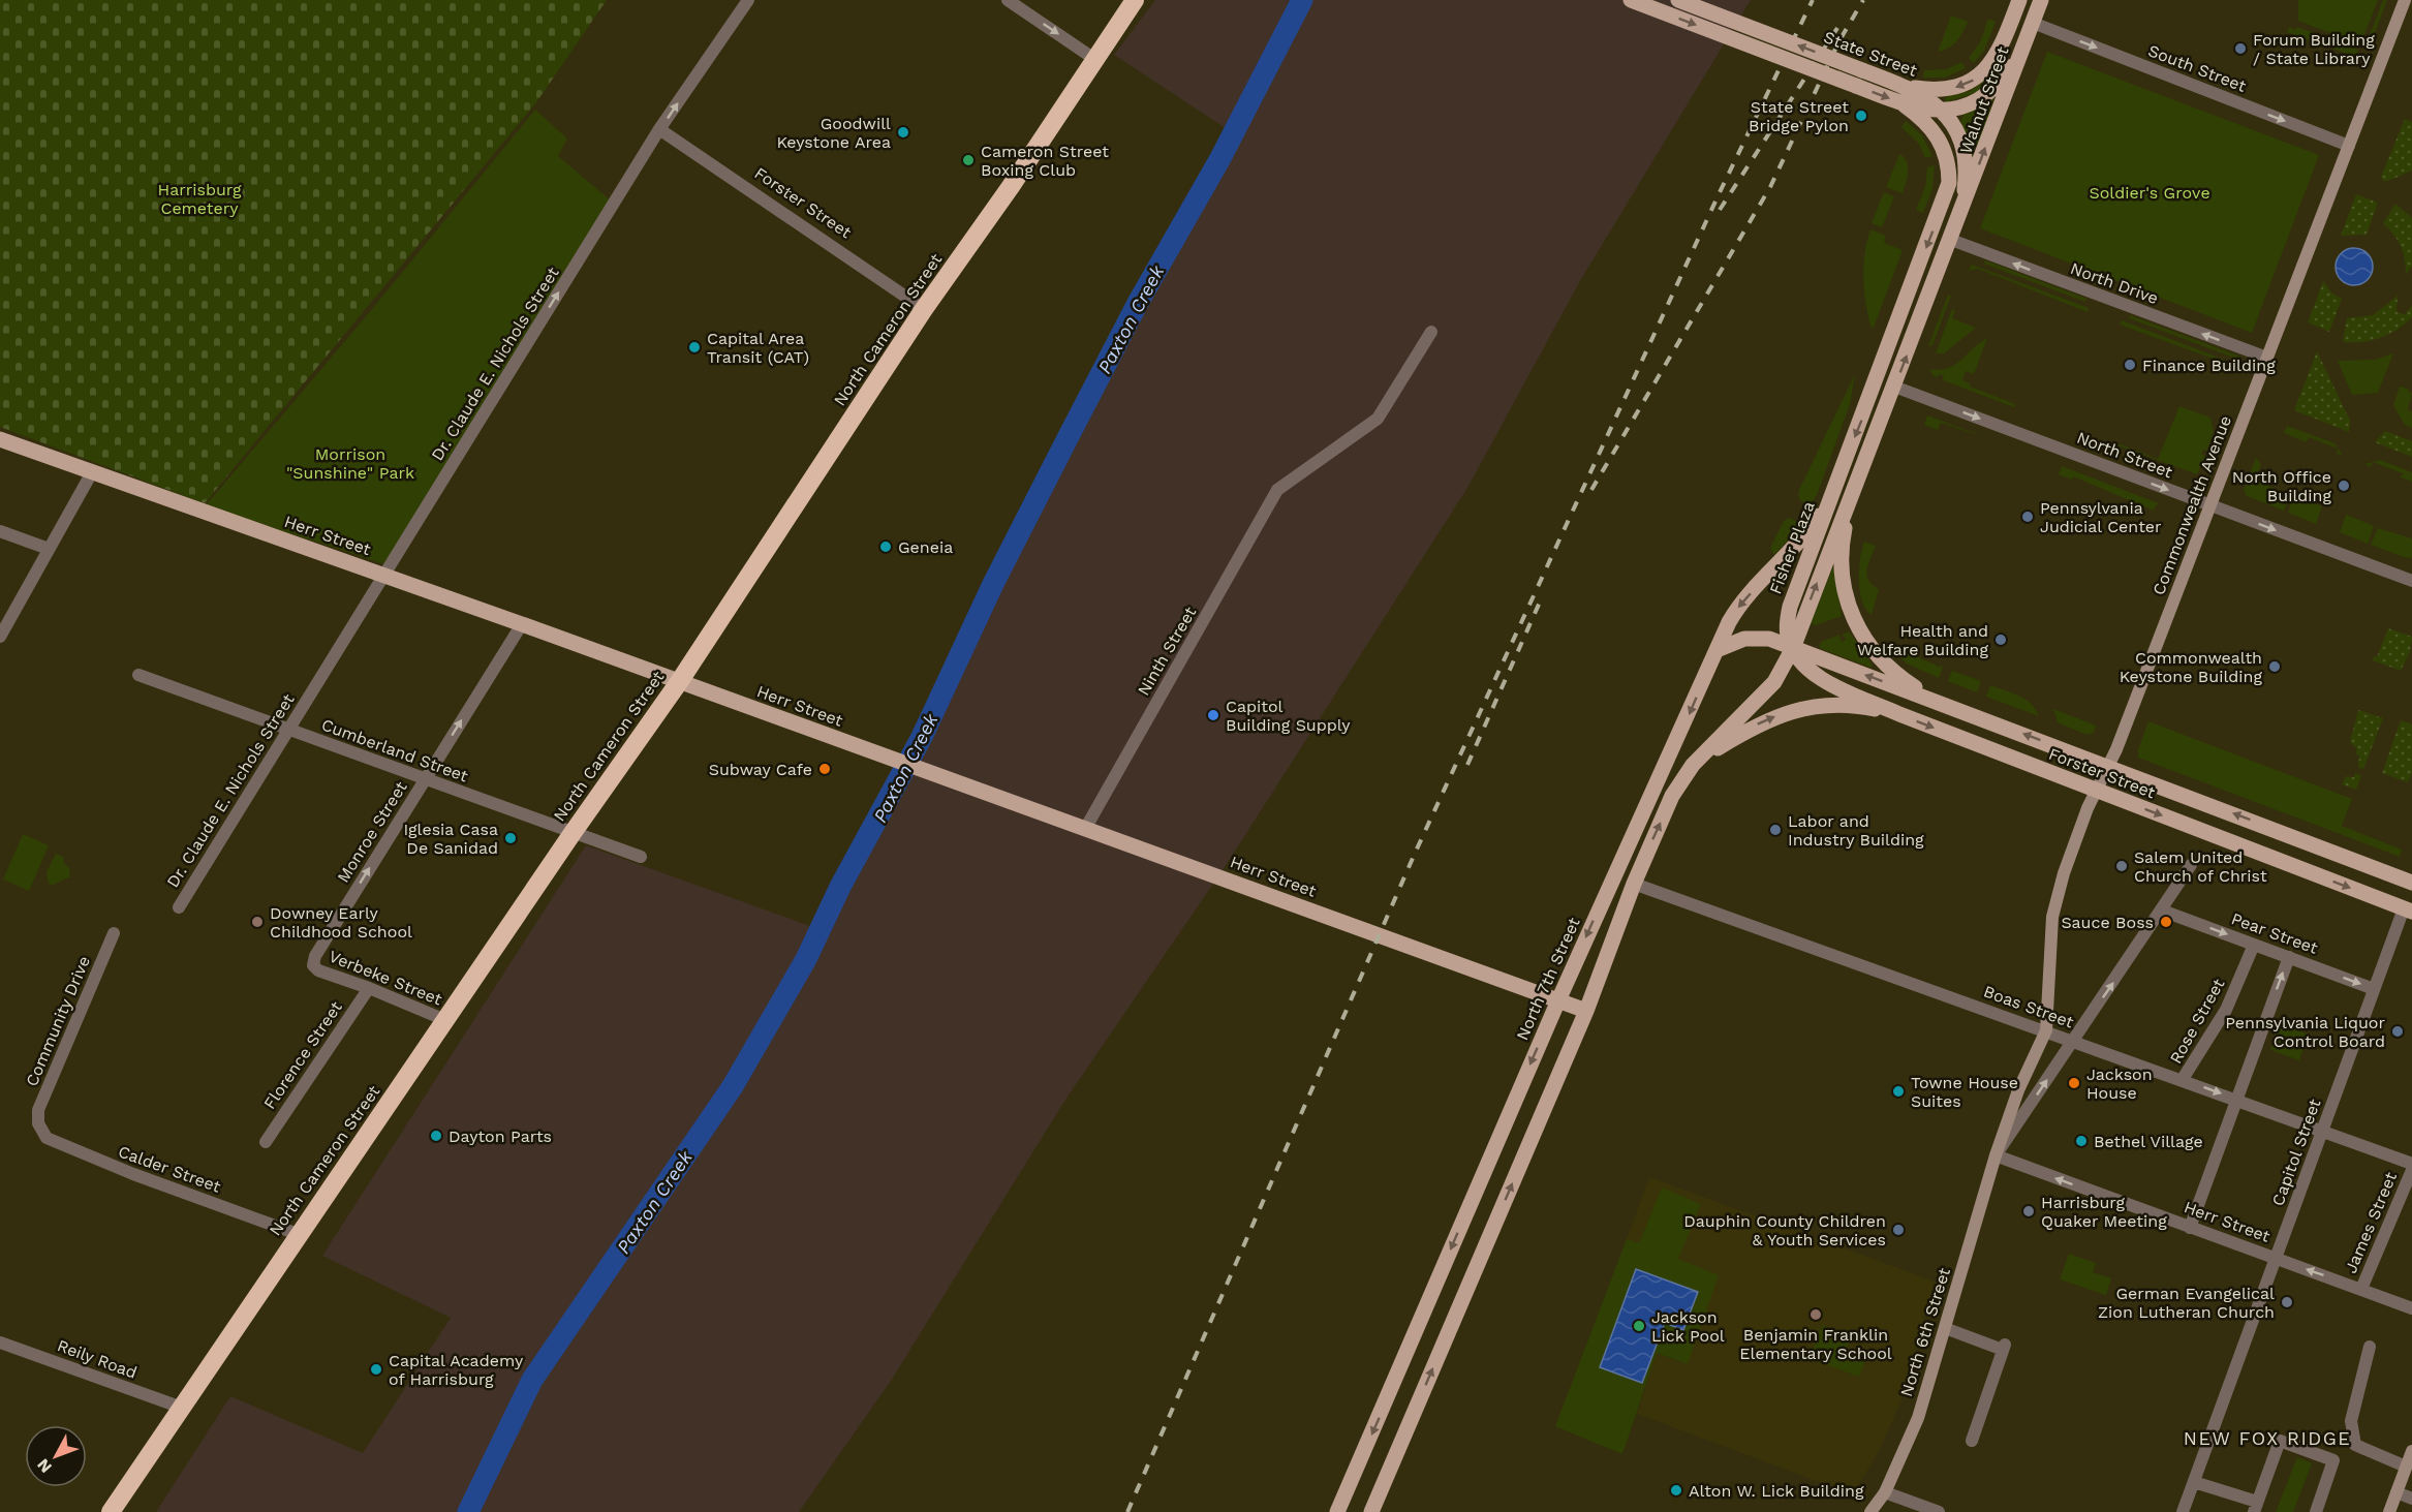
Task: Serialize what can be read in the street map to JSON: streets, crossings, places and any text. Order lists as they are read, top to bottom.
{
  "streets": {
    "highway": ["North Cameron Street"],
    "main road": [
      "State Street",
      "Walnut Street",
      "Forster Street",
      "Commonwealth Avenue",
      "Herr Street",
      "Fisher Plaza",
      "North 7th Street",
      "North 6th Street"
    ],
    "street": [
      "South Street",
      "North Drive",
      "Dr. Claude E. Nichols Street",
      "North Street",
      "Ninth Street",
      "Cumberland Street",
      "Monroe Street",
      "Pear Street",
      "Verbeke Street",
      "Boas Street",
      "Community Drive",
      "Rose Street",
      "Florence Street",
      "Capitol Street",
      "Calder Street",
      "James Street",
      "Reily Road"
    ]
  },
  "crossings": [
    ["State Street", "Walnut Street"],
    ["State Street", "Fisher Plaza"],
    ["South Street", "Walnut Street"],
    ["South Street", "Commonwealth Avenue"],
    ["Forster Street", "North Cameron Street"],
    ["Forster Street", "Dr. Claude E. Nichols Street"],
    ["Forster Street", "Commonwealth Avenue"],
    ["Forster Street", "Fisher Plaza"],
    ["Forster Street", "North 7th Street"],
    ["Forster Street", "Capitol Street"],
    ["North Drive", "Commonwealth Avenue"],
    ["North Cameron Street", "Herr Street"],
    ["North Cameron Street", "Cumberland Street"],
    ["North Cameron Street", "Verbeke Street"],
    ["North Cameron Street", "Calder Street"],
    ["North Cameron Street", "Reily Road"],
    ["Dr. Claude E. Nichols Street", "Herr Street"],
    ["Dr. Claude E. Nichols Street", "Cumberland Street"],
    ["North Street", "Commonwealth Avenue"],
    ["Commonwealth Avenue", "Boas Street"],
    ["Commonwealth Avenue", "North 6th Street"],
    ["Herr Street", "Ninth Street"],
    ["Herr Street", "Monroe Street"],
    ["Herr Street", "North 7th Street"],
    ["Herr Street", "Capitol Street"],
    ["Herr Street", "James Street"],
    ["Herr Street", "North 6th Street"],
    ["Fisher Plaza", "North 7th Street"],
    ["Cumberland Street", "Monroe Street"],
    ["Monroe Street", "Verbeke Street"],
    ["Pear Street", "Rose Street"],
    ["Pear Street", "Capitol Street"],
    ["Pear Street", "North 6th Street"],
    ["Verbeke Street", "Florence Street"],
    ["Boas Street", "Rose Street"],
    ["Boas Street", "Capitol Street"],
    ["Boas Street", "North 6th Street"],
    ["Community Drive", "Calder Street"]
  ],
  "one_way": [
    "South Street",
    "North Drive",
    "Dr. Claude E. Nichols Street",
    "North Street",
    "Monroe Street",
    "Pear Street"
  ],
  "districts": ["NEW FOX RIDGE"],
  "water": ["Paxton Creek"],
  "parks": ["Harrisburg Cemetery", "Soldier's Grove", "Morrison \"Sunshine\" Park"],
  "places": [
    "Forum Building / State Library",
    "State Street Bridge Pylon",
    "Goodwill Keystone Area",
    "Cameron Street Boxing Club",
    "Capital Area Transit (CAT)",
    "Finance Building",
    "North Office Building",
    "Pennsylvania Judicial Center",
    "Geneia",
    "Health and Welfare Building",
    "Commonwealth Keystone Building",
    "Capitol Building Supply",
    "Subway Cafe",
    "Labor and Industry Building",
    "Iglesia Casa De Sanidad",
    "Salem United Church of Christ",
    "Downey Early Childhood School",
    "Sauce Boss",
    "Pennsylvania Liquor Control Board",
    "Jackson House",
    "Towne House Suites",
    "Dayton Parts",
    "Bethel Village",
    "Harrisburg Quaker Meeting",
    "Dauphin County Children & Youth Services",
    "German Evangelical Zion Lutheran Church",
    "Benjamin Franklin Elementary School",
    "Jackson Lick Pool",
    "Capital Academy of Harrisburg",
    "Alton W. Lick Building"
  ],
  "north": "bottom left"
}
